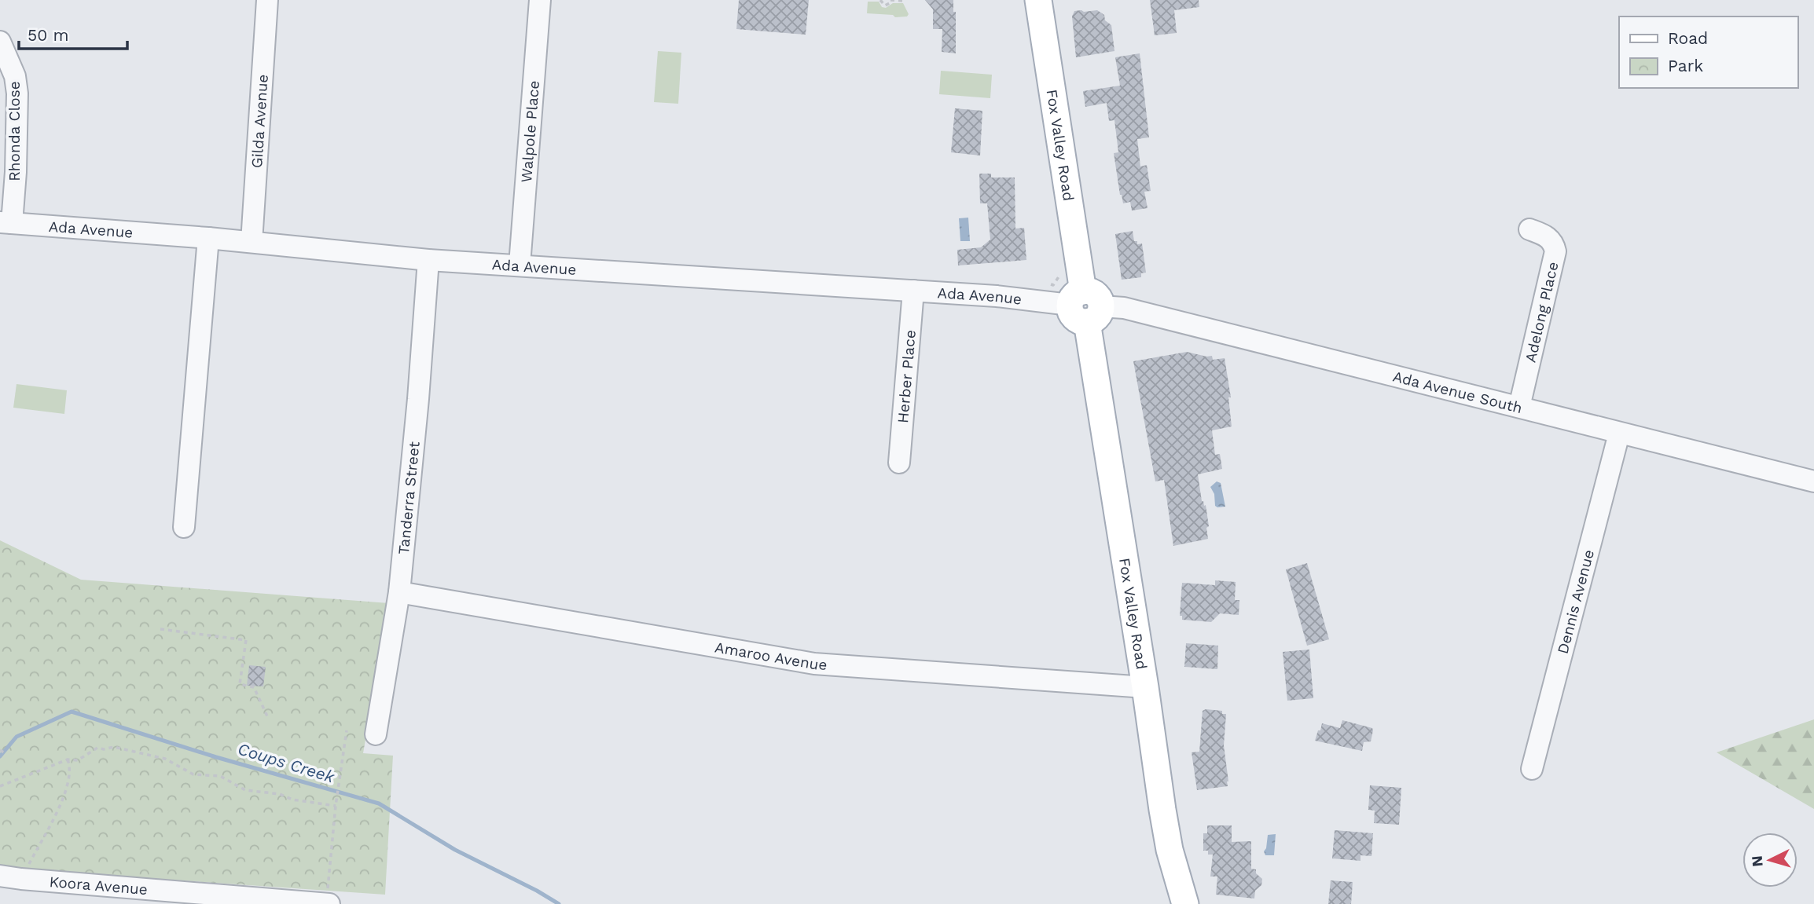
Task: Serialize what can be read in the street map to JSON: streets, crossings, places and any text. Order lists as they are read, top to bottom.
{
  "streets": {
    "main road": ["Fox Valley Road"],
    "street": [
      "Gilda Avenue",
      "Rhonda Close",
      "Walpole Place",
      "Ada Avenue",
      "Adelong Place",
      "Herber Place",
      "Ada Avenue South",
      "Tanderra Street",
      "Dennis Avenue",
      "Amaroo Avenue",
      "Koora Avenue"
    ]
  },
  "crossings": [
    ["Gilda Avenue", "Ada Avenue"],
    ["Rhonda Close", "Ada Avenue"],
    ["Walpole Place", "Ada Avenue"],
    ["Fox Valley Road", "Ada Avenue"],
    ["Fox Valley Road", "Ada Avenue South"],
    ["Fox Valley Road", "Amaroo Avenue"],
    ["Ada Avenue", "Herber Place"],
    ["Ada Avenue", "Ada Avenue South"],
    ["Ada Avenue", "Tanderra Street"],
    ["Adelong Place", "Ada Avenue South"],
    ["Ada Avenue South", "Dennis Avenue"],
    ["Tanderra Street", "Amaroo Avenue"]
  ],
  "water": ["Coups Creek"],
  "legend": ["Road", "Park"],
  "scale_bar": "50 m",
  "north": "left"
}
